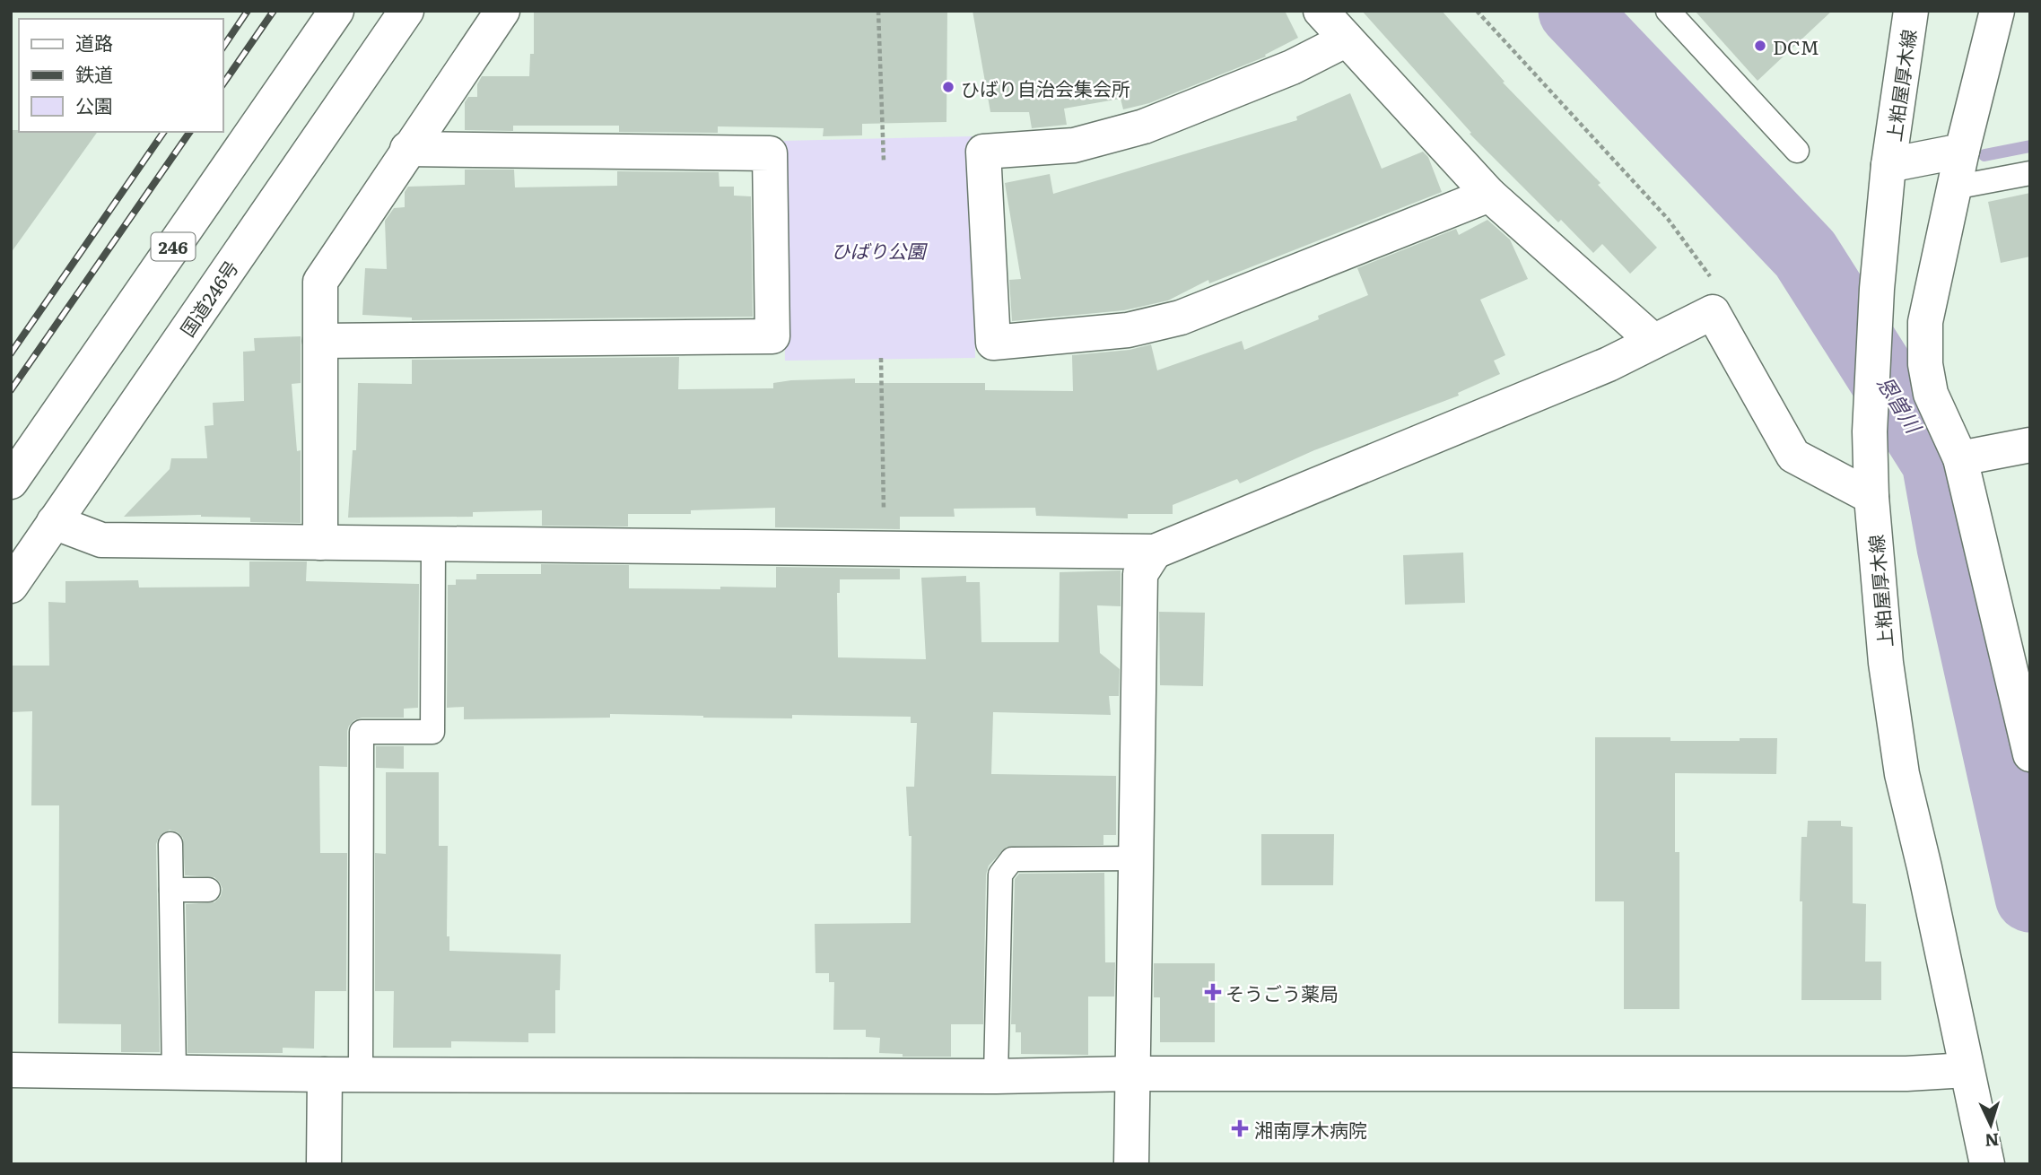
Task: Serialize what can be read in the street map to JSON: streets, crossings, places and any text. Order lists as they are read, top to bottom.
{
  "streets": {
    "main road": ["上粕屋厚木線", "246", "国道246号"]
  },
  "water": ["恩曽川"],
  "parks": ["ひばり公園"],
  "places": {
    "other": ["DCM", "ひばり自治会集会所"],
    "health": ["そうごう薬局", "湘南厚木病院"]
  },
  "legend": ["道路", "鉄道", "公園"],
  "north": "bottom"
}
